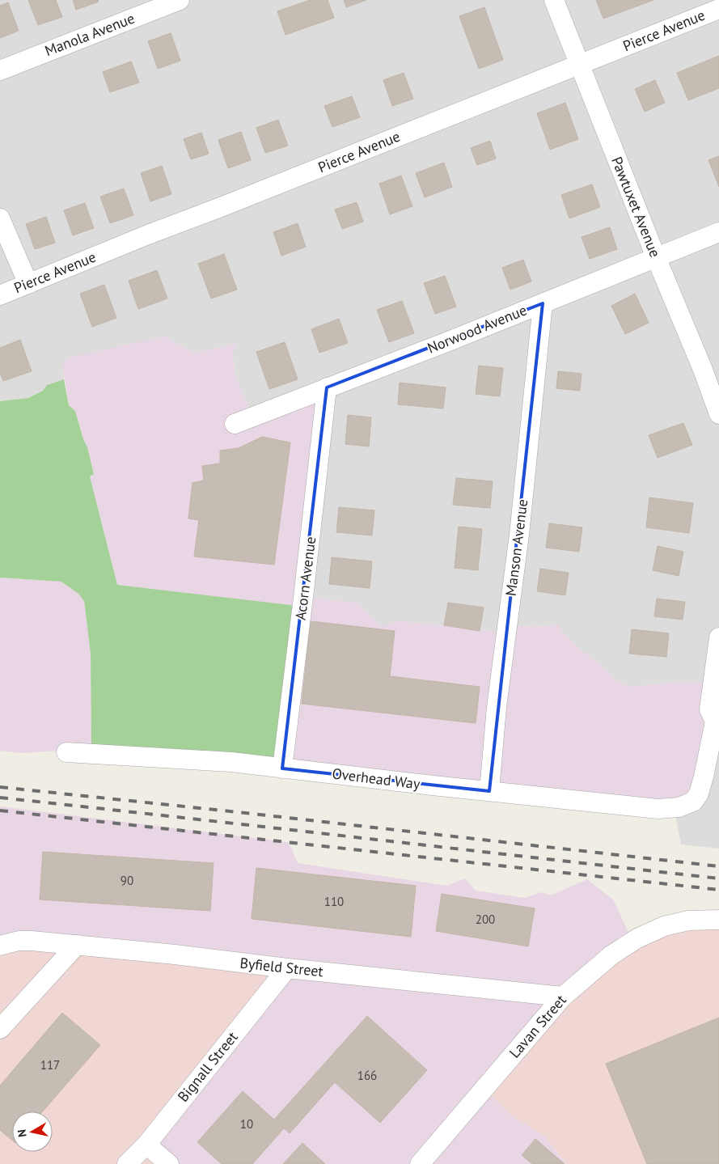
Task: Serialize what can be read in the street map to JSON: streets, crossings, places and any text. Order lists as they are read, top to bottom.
{
  "streets": {
    "street": [
      "Pierce Avenue",
      "Manola Avenue",
      "Pawtuxet Avenue",
      "Norwood Avenue",
      "Manson Avenue",
      "Acorn Avenue",
      "Overhead Way",
      "Byfield Street",
      "Lavan Street",
      "Bignall Street"
    ]
  },
  "crossings": [
    ["Pierce Avenue", "Pawtuxet Avenue"],
    ["Pawtuxet Avenue", "Norwood Avenue"],
    ["Norwood Avenue", "Manson Avenue"],
    ["Norwood Avenue", "Acorn Avenue"],
    ["Manson Avenue", "Overhead Way"],
    ["Acorn Avenue", "Overhead Way"],
    ["Byfield Street", "Lavan Street"],
    ["Byfield Street", "Bignall Street"]
  ],
  "house_numbers": [
    "90",
    "110",
    "200",
    "117",
    "166",
    "10"
  ],
  "north": "left"
}
